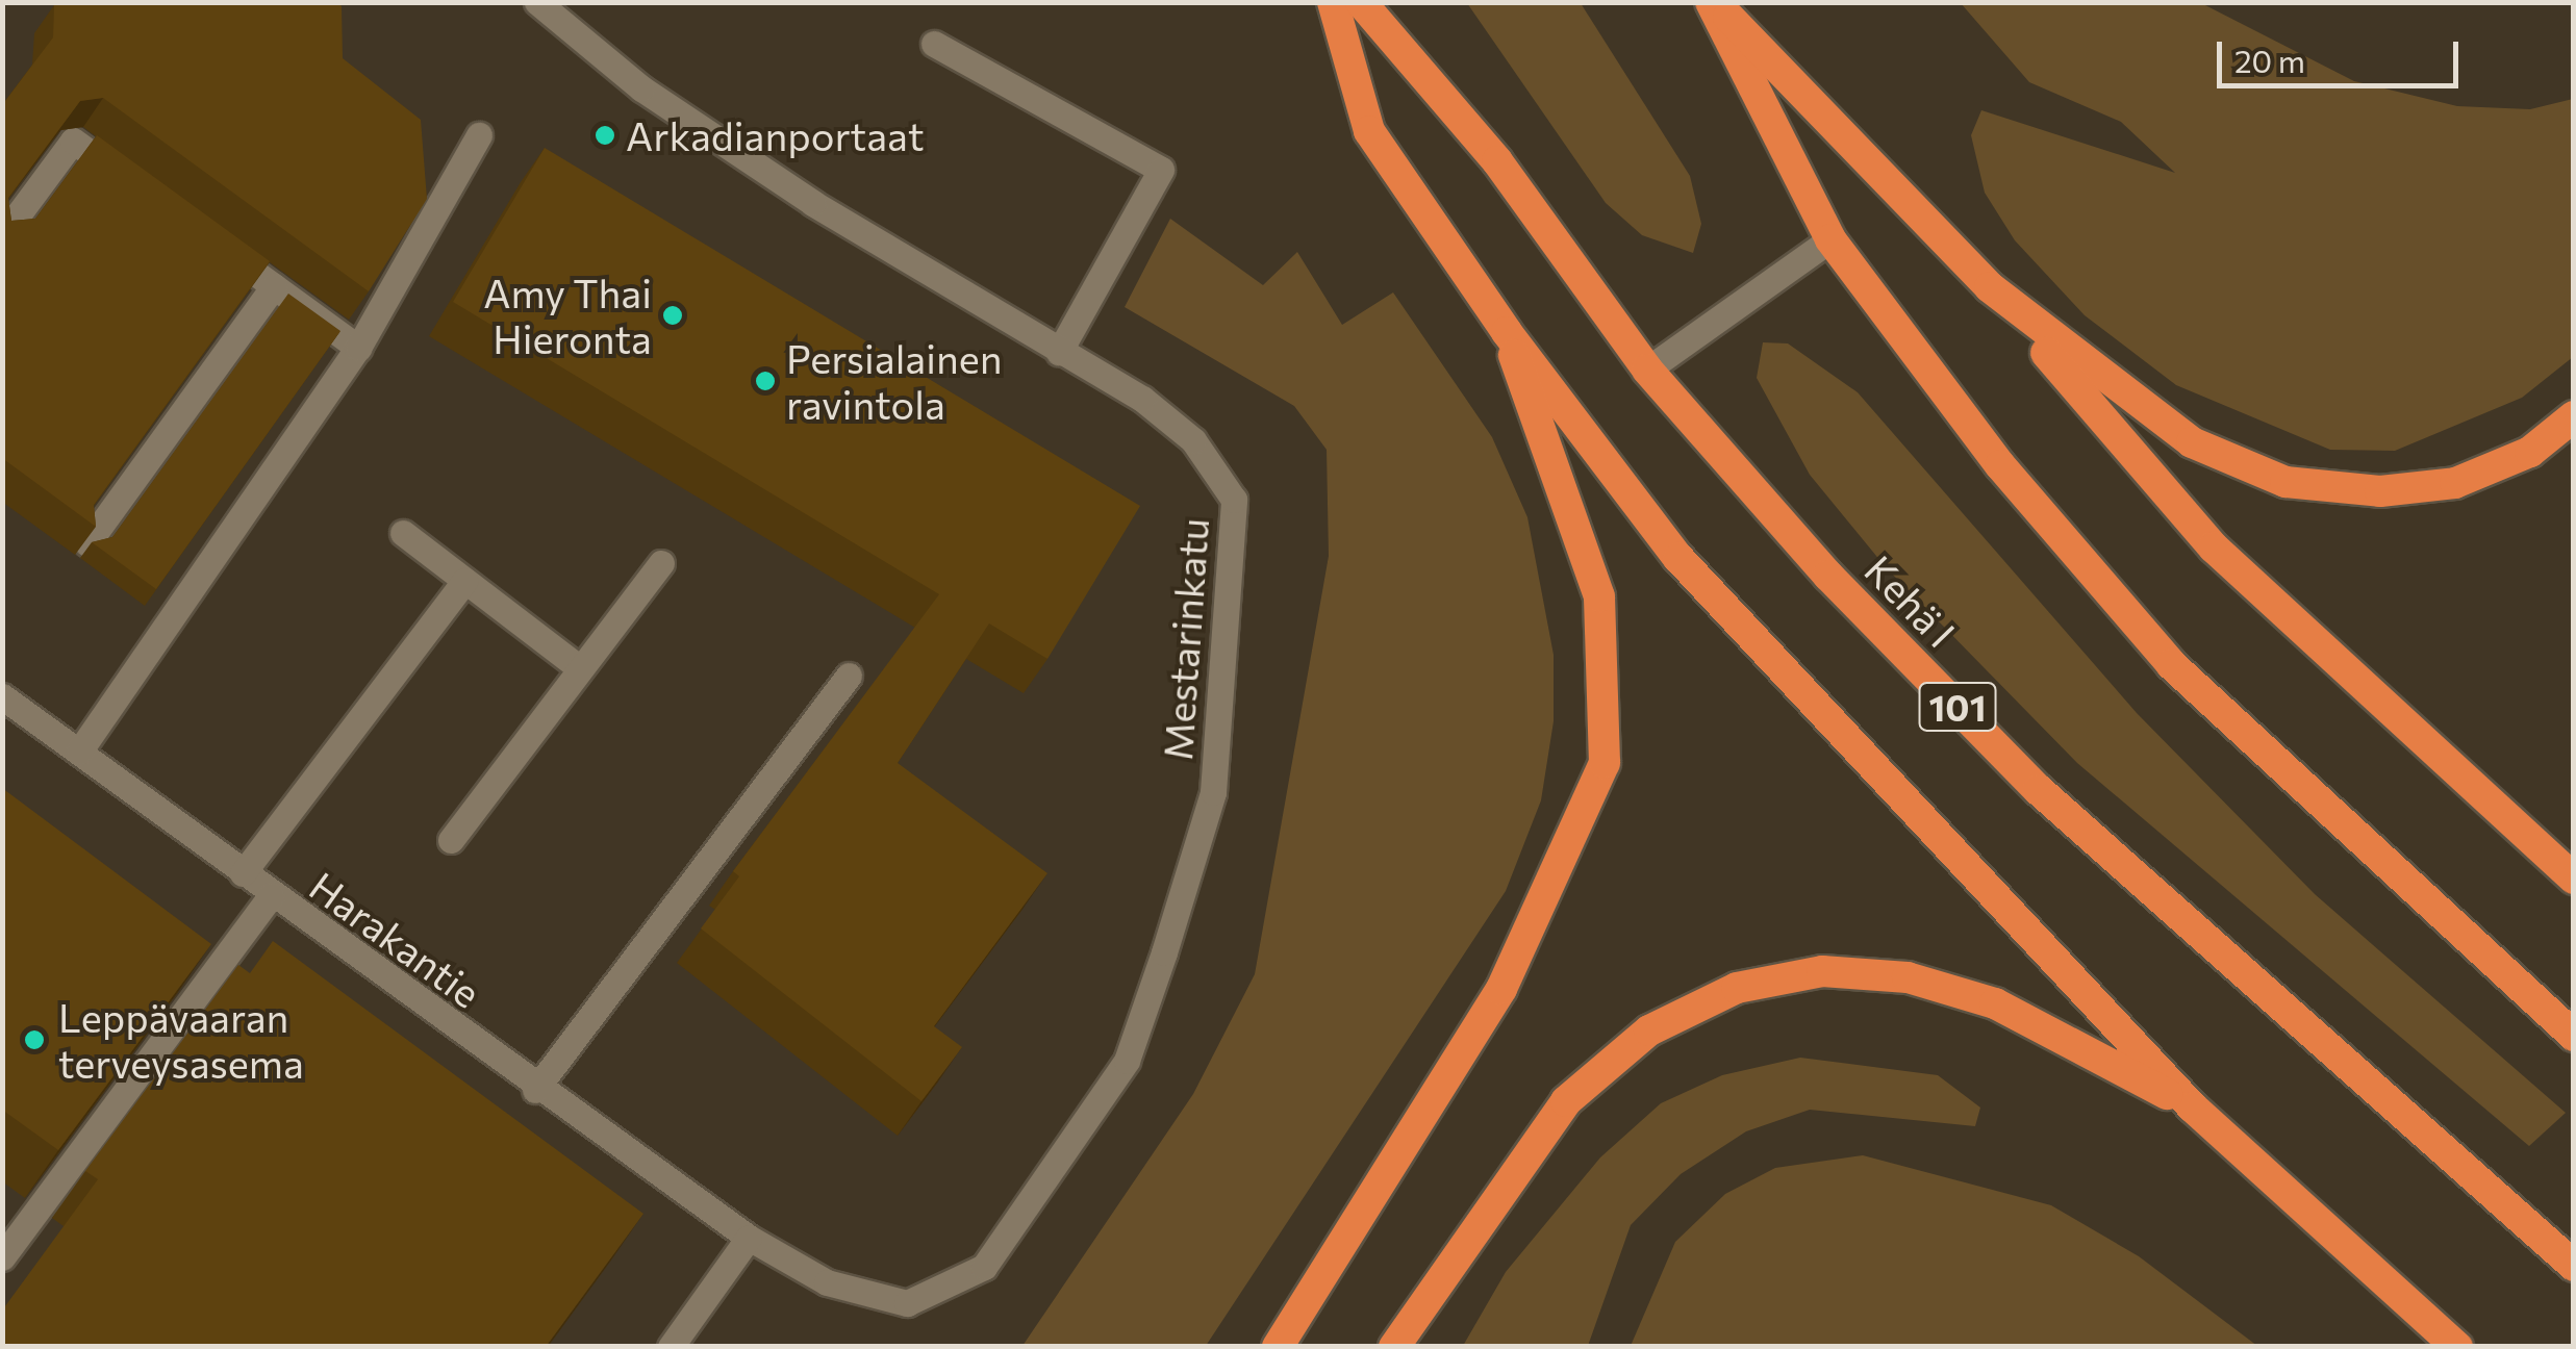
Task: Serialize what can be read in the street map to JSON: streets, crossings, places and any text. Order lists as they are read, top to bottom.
{
  "streets": {
    "highway": ["Kehä I", "101"],
    "street": ["Mestarinkatu", "Harakantie"]
  },
  "crossings": [
    ["Mestarinkatu", "Harakantie"]
  ],
  "places": [
    "Arkadianportaat",
    "Amy Thai Hieronta",
    "Persialainen ravintola",
    "Leppävaaran terveysasema"
  ],
  "scale_bar": "20 m"
}
